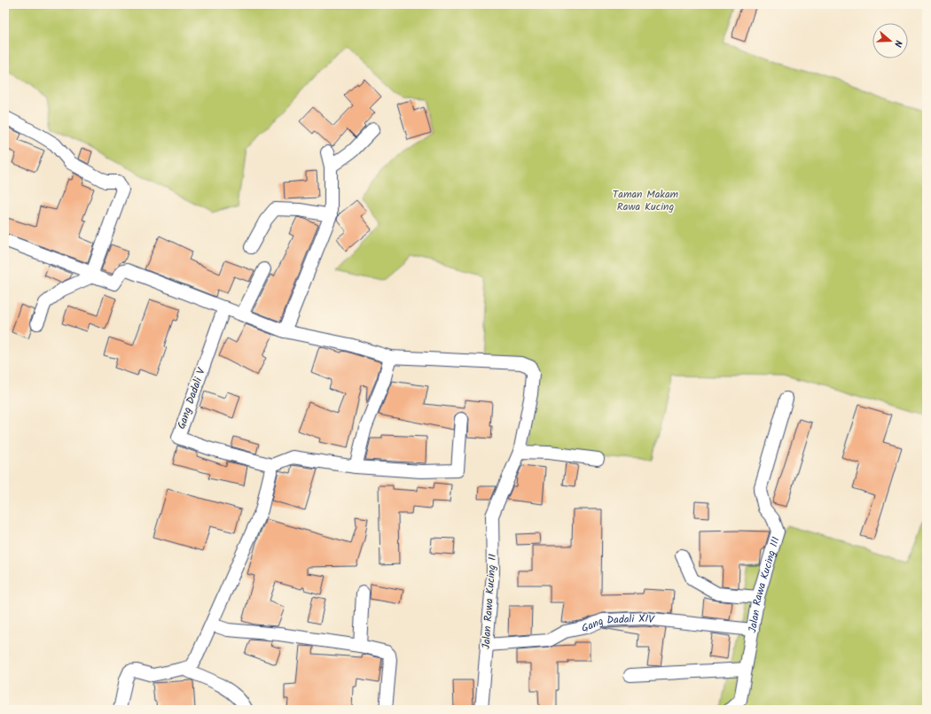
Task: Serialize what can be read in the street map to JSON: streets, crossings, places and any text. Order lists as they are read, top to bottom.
{
  "streets": {
    "street": [
      "Gang Dadali V",
      "Jalan Rawa Kucing III",
      "Jalan Rawa Kucing II",
      "Gang Dadali XIV"
    ]
  },
  "crossings": [
    ["Gang Dadali V", "Jalan Rawa Kucing II"],
    ["Jalan Rawa Kucing III", "Gang Dadali XIV"],
    ["Jalan Rawa Kucing II", "Gang Dadali XIV"]
  ],
  "parks": ["Taman Makam Rawa Kucing"],
  "north": "right"
}
